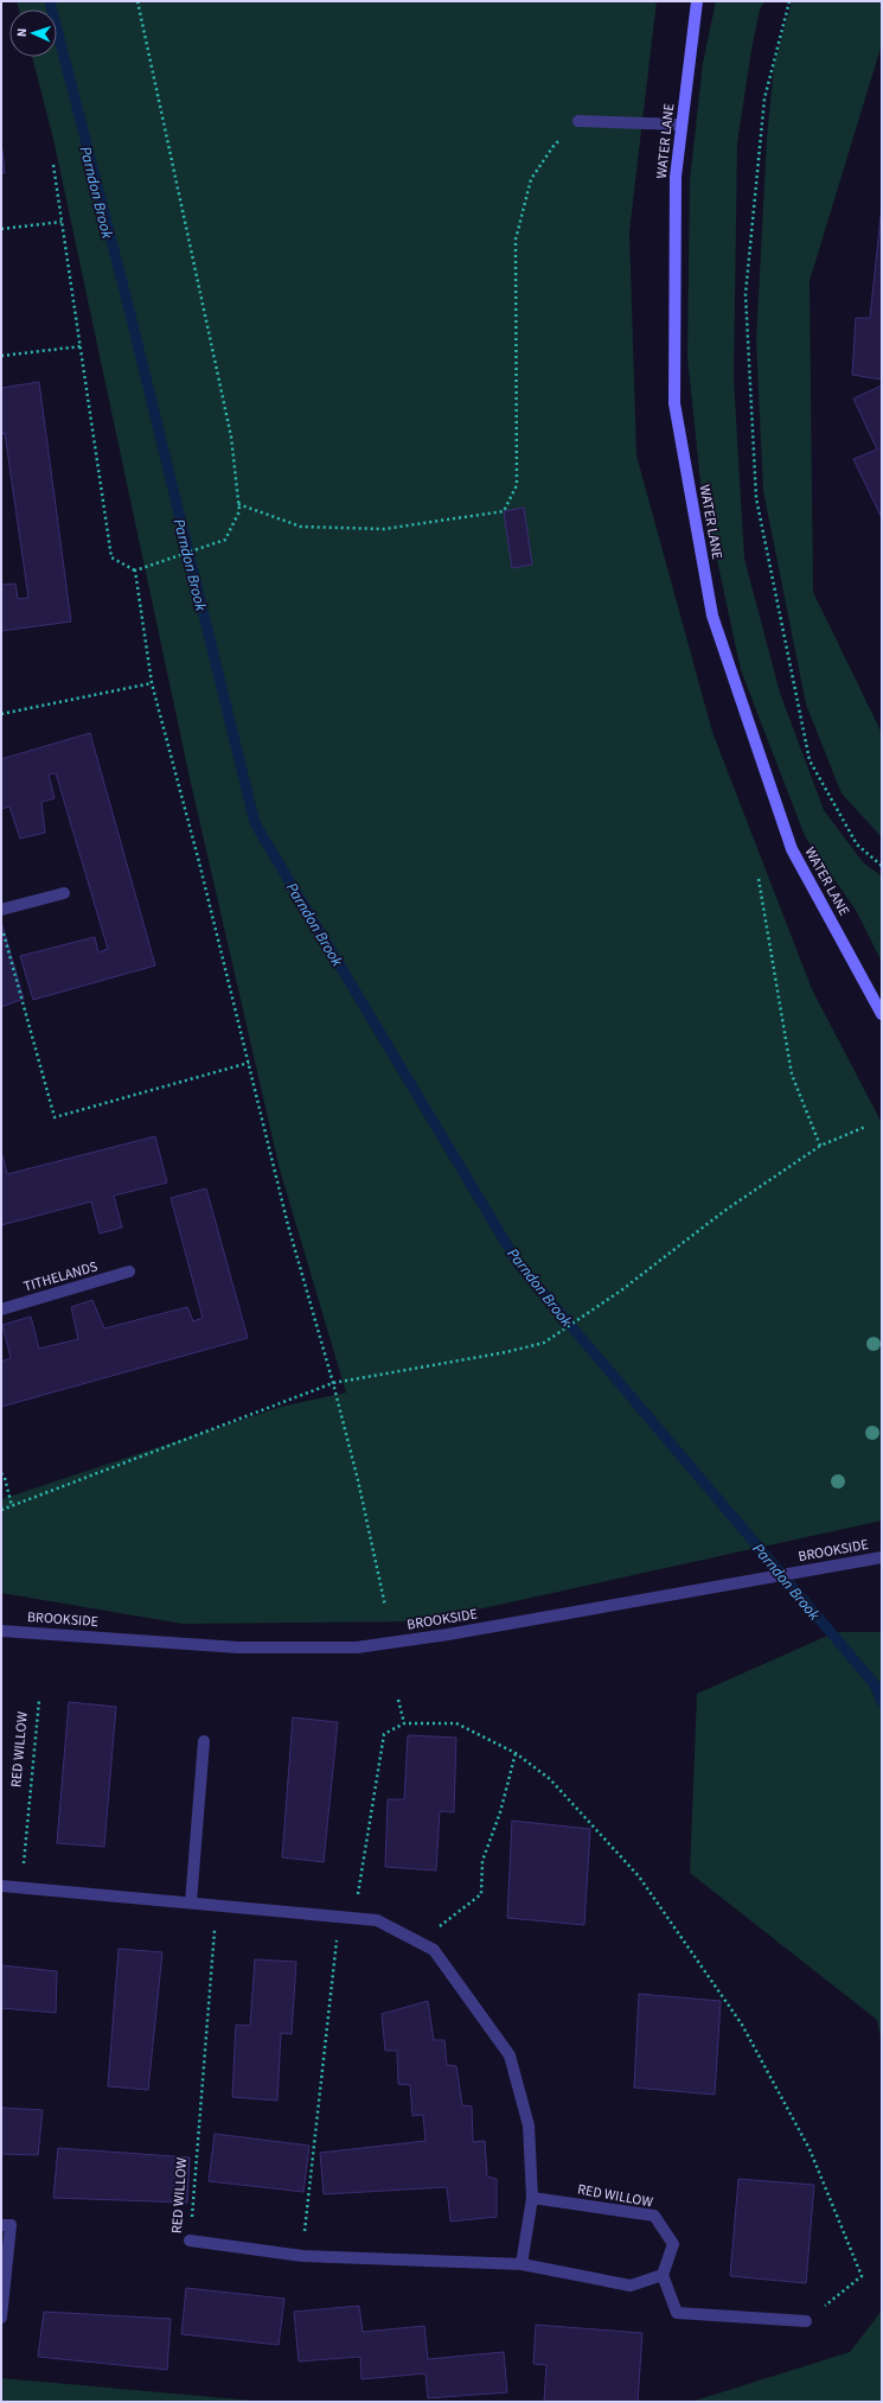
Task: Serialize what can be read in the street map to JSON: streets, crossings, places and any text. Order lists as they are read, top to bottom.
{
  "streets": {
    "main road": ["WATER LANE"],
    "street": ["TITHELANDS", "BROOKSIDE", "RED WILLOW"]
  },
  "water": ["Parndon Brook"],
  "north": "left"
}
